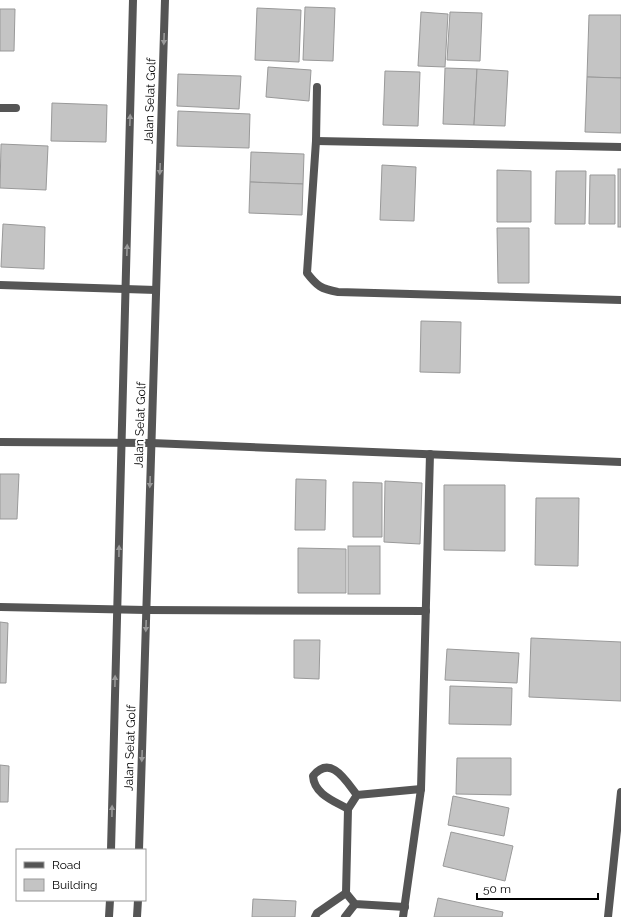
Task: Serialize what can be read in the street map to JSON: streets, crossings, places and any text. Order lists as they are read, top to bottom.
{
  "streets": {
    "street": ["Jalan Selat Golf"]
  },
  "legend": ["Road", "Building"],
  "scale_bar": "50 m"
}
